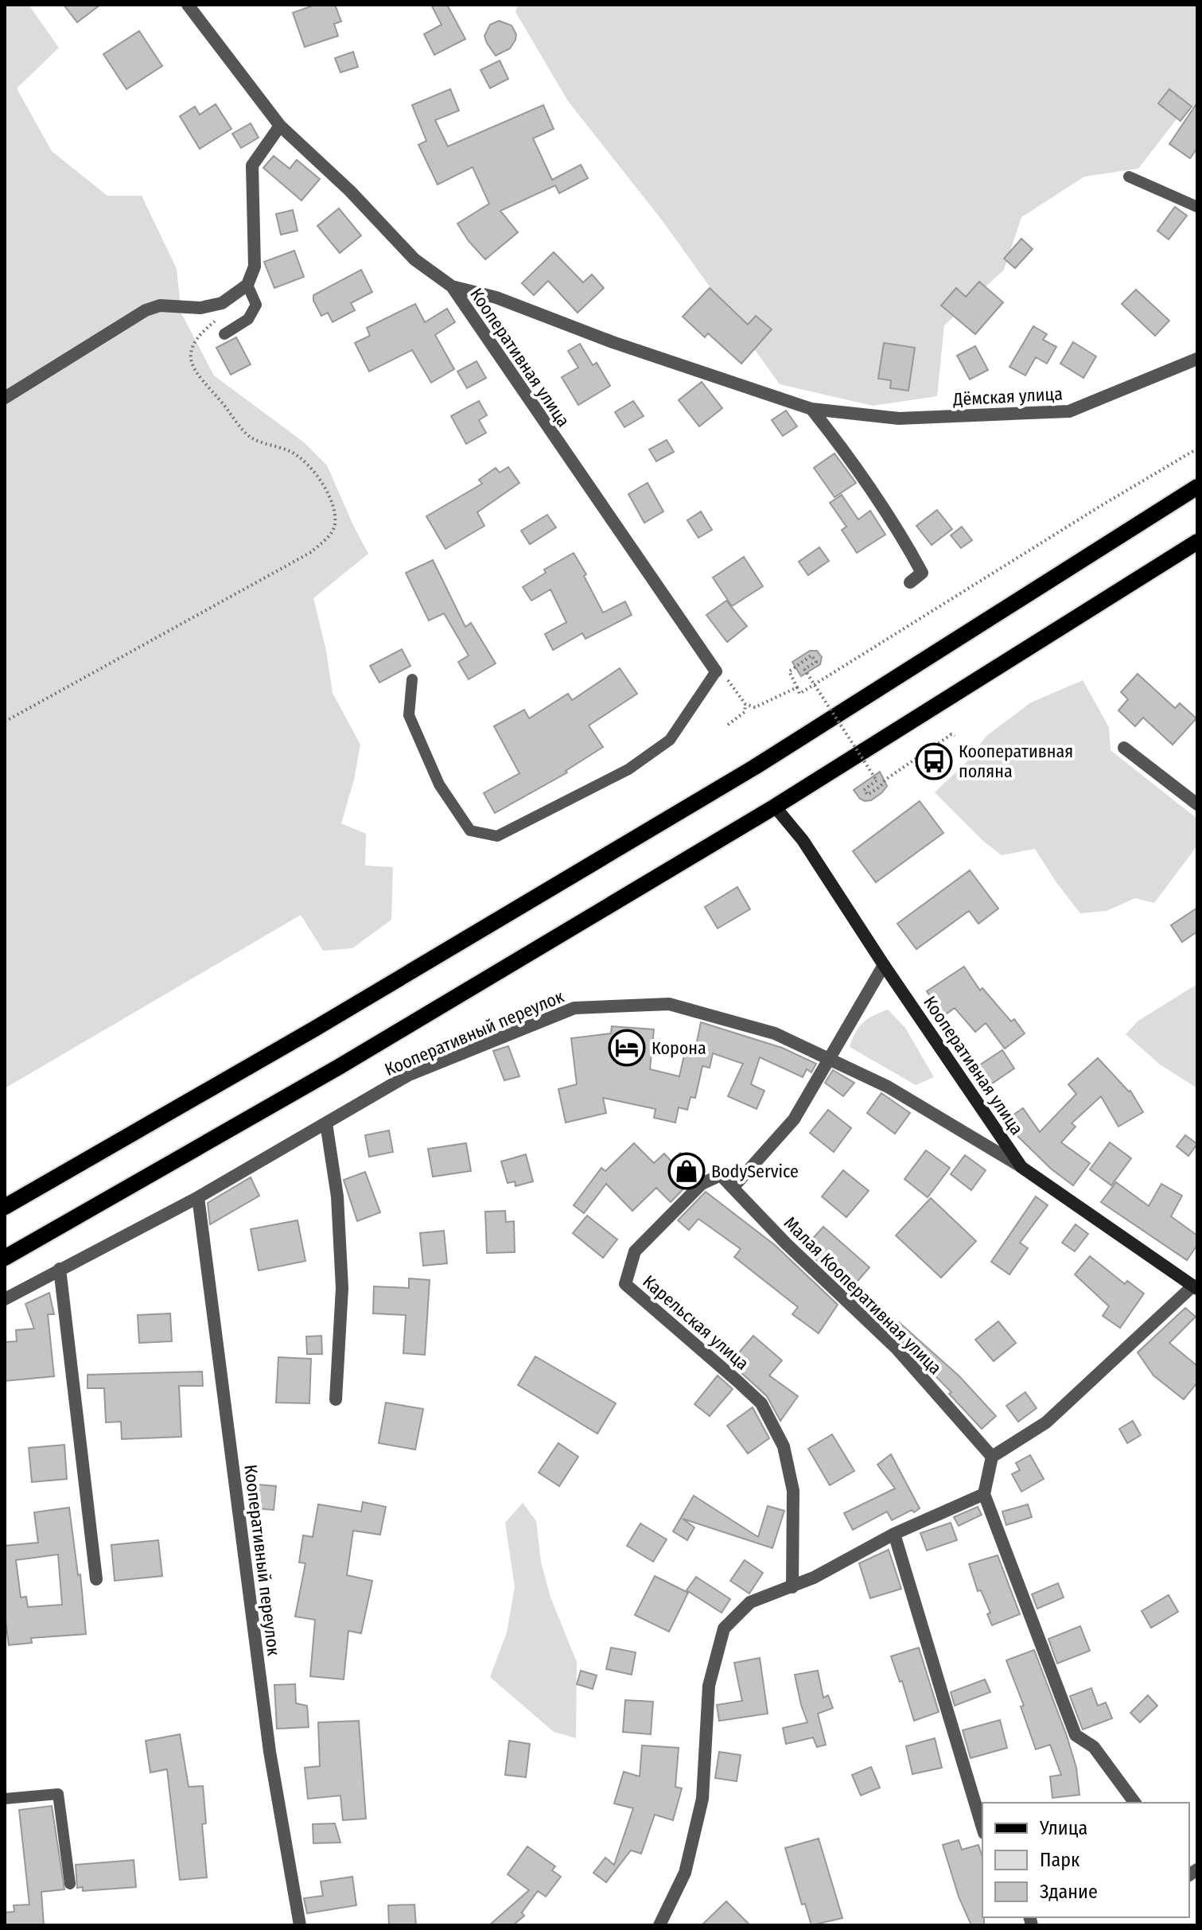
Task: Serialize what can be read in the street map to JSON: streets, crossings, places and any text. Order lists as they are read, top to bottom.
{
  "streets": {
    "street": [
      "Кооперативная улица",
      "Дёмская улица",
      "Кооперативный переулок",
      "Малая Кооперативная улица",
      "Карельская улица"
    ]
  },
  "crossings": [
    ["Кооперативная улица", "Дёмская улица"],
    ["Кооперативная улица", "Кооперативный переулок"],
    ["Малая Кооперативная улица", "Карельская улица"]
  ],
  "places": {
    "bus stop": ["Кооперативная поляна"],
    "hotel": ["Корона"],
    "shop": ["BodyService"]
  },
  "legend": ["Улица", "Парк", "Здание"]
}
